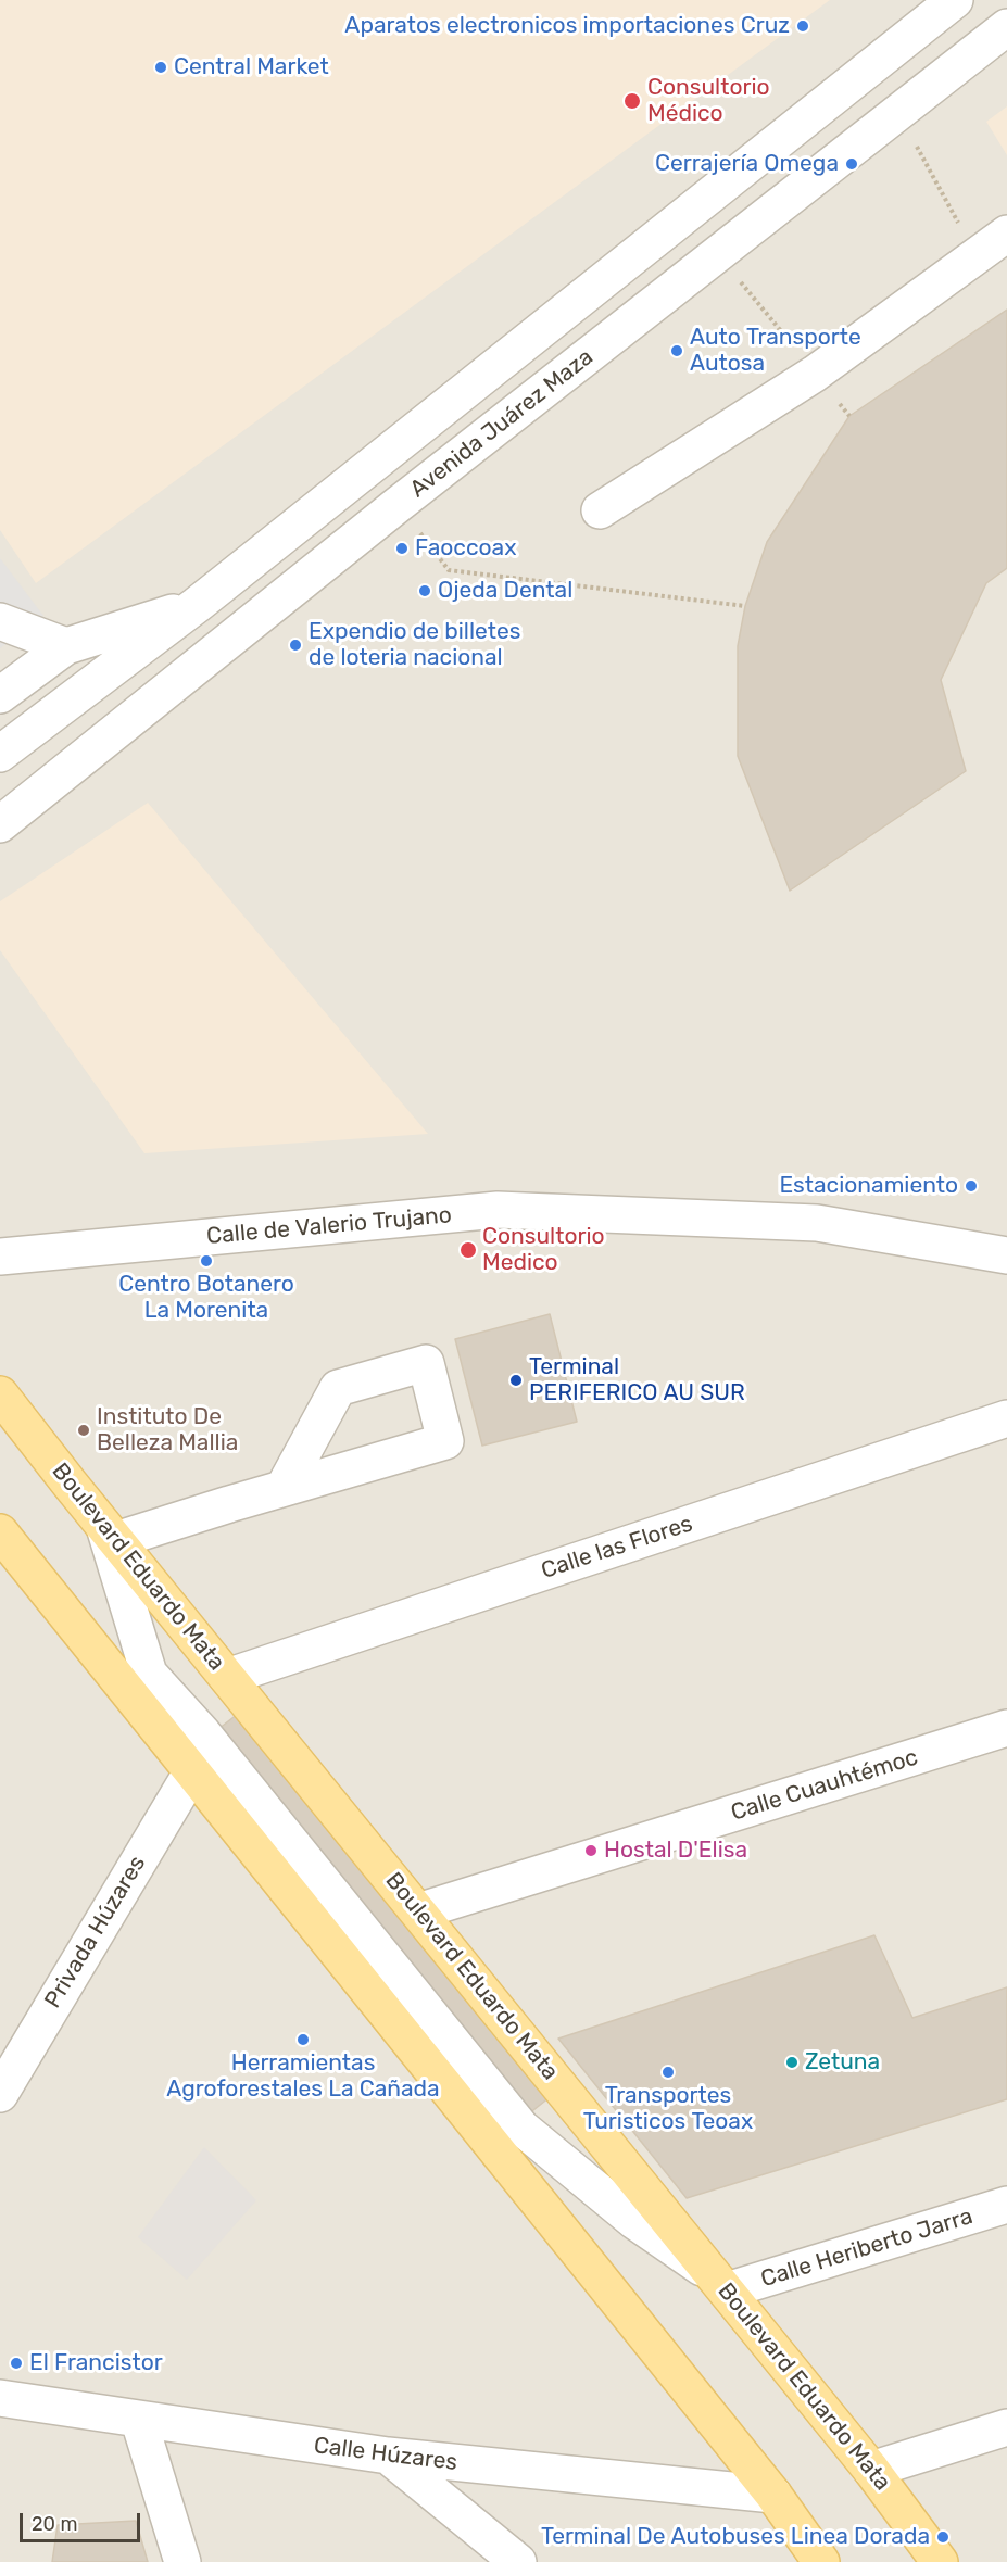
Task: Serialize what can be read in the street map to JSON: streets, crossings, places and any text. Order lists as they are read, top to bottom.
{
  "streets": {
    "main road": ["Boulevard Eduardo Mata"],
    "street": [
      "Avenida Juárez Maza",
      "Calle de Valerio Trujano",
      "Calle las Flores",
      "Calle Cuauhtémoc",
      "Privada Húzares",
      "Calle Heriberto Jarra",
      "Calle Húzares"
    ]
  },
  "crossings": [
    ["Calle las Flores", "Boulevard Eduardo Mata"],
    ["Boulevard Eduardo Mata", "Calle Cuauhtémoc"],
    ["Boulevard Eduardo Mata", "Calle Heriberto Jarra"]
  ],
  "places": [
    "Aparatos electronicos importaciones Cruz",
    "Central Market",
    "Consultorio Médico",
    "Cerrajería Omega",
    "Auto Transporte Autosa",
    "Faoccoax",
    "Ojeda Dental",
    "Expendio de billetes de loteria nacional",
    "Estacionamiento",
    "Consultorio Medico",
    "Centro Botanero La Morenita",
    "Terminal PERIFERICO AU SUR",
    "Instituto De Belleza Mallia",
    "Hostal D'Elisa",
    "Herramientas Agroforestales La Cañada",
    "Zetuna",
    "Transportes Turisticos Teoax",
    "El Francistor",
    "Terminal De Autobuses Linea Dorada"
  ],
  "scale_bar": "20 m"
}
